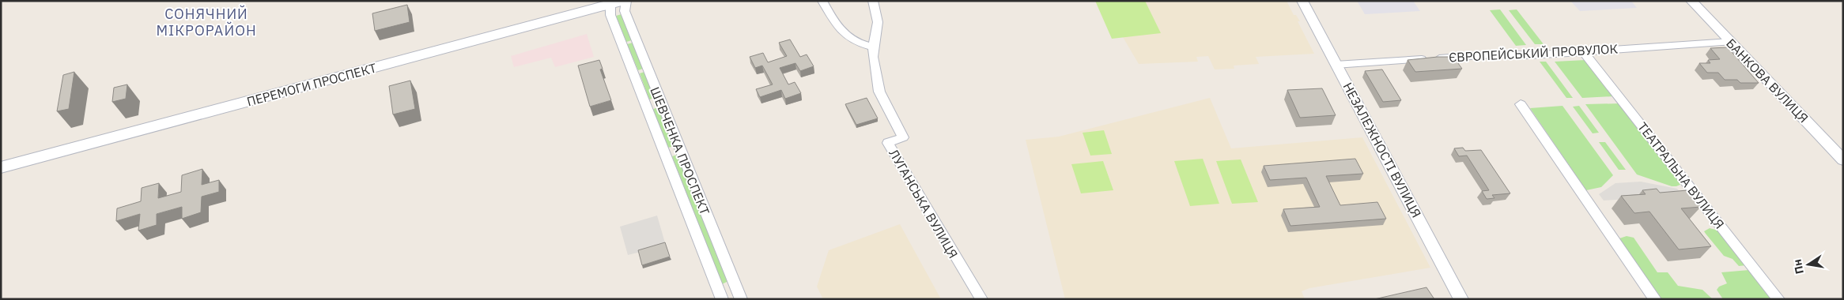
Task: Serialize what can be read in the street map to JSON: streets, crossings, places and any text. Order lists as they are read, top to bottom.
{
  "streets": {
    "main road": ["ПЕРЕМОГИ ПРОСПЕКТ"],
    "street": [
      "ЄВРОПЕЙСЬКИЙ ПРОВУЛОК",
      "БАНКОВА ВУЛИЦЯ",
      "НЕЗАЛЕЖНОСТІ ВУЛИЦЯ",
      "ШЕВЧЕНКА ПРОСПЕКТ",
      "ТЕАТРАЛЬНА ВУЛИЦЯ",
      "ЛУГАНСЬКА ВУЛИЦЯ"
    ]
  },
  "crossings": [
    ["ЄВРОПЕЙСЬКИЙ ПРОВУЛОК", "БАНКОВА ВУЛИЦЯ"],
    ["ЄВРОПЕЙСЬКИЙ ПРОВУЛОК", "НЕЗАЛЕЖНОСТІ ВУЛИЦЯ"],
    ["ЄВРОПЕЙСЬКИЙ ПРОВУЛОК", "ТЕАТРАЛЬНА ВУЛИЦЯ"],
    ["ПЕРЕМОГИ ПРОСПЕКТ", "ШЕВЧЕНКА ПРОСПЕКТ"]
  ],
  "districts": ["СОНЯЧНИЙ МІКРОРАЙОН"],
  "north": "left"
}
